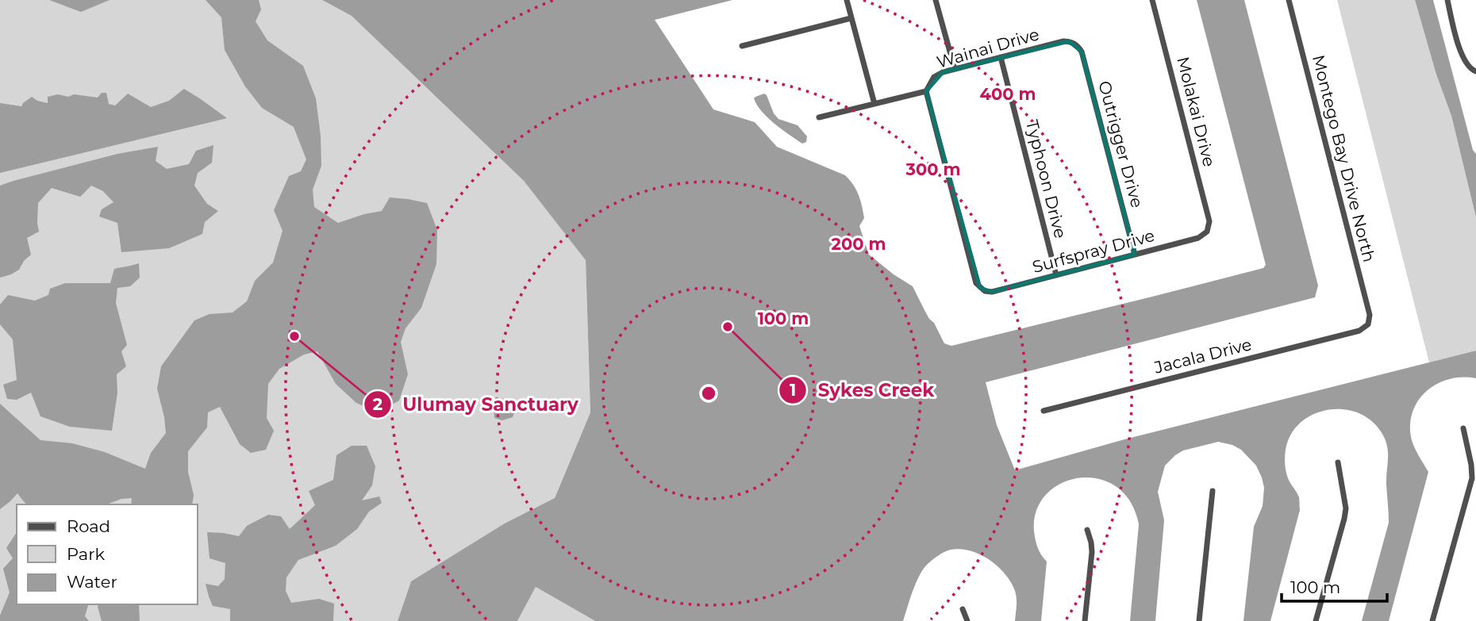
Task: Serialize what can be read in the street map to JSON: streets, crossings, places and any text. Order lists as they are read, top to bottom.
{
  "streets": {
    "street": [
      "Wainai Drive",
      "Molakai Drive",
      "Outrigger Drive",
      "Montego Bay Drive North",
      "Typhoon Drive",
      "Surfspray Drive",
      "Jacala Drive"
    ]
  },
  "crossings": [
    ["Wainai Drive", "Outrigger Drive"],
    ["Wainai Drive", "Typhoon Drive"],
    ["Wainai Drive", "Surfspray Drive"],
    ["Molakai Drive", "Surfspray Drive"],
    ["Outrigger Drive", "Surfspray Drive"],
    ["Montego Bay Drive North", "Jacala Drive"],
    ["Typhoon Drive", "Surfspray Drive"]
  ],
  "places": ["Sykes Creek", "Ulumay Sanctuary"],
  "legend": ["Road", "Park", "Water"],
  "scale_bar": "100 m",
  "rings": [
    "400 m",
    "300 m",
    "200 m",
    "100 m"
  ]
}
